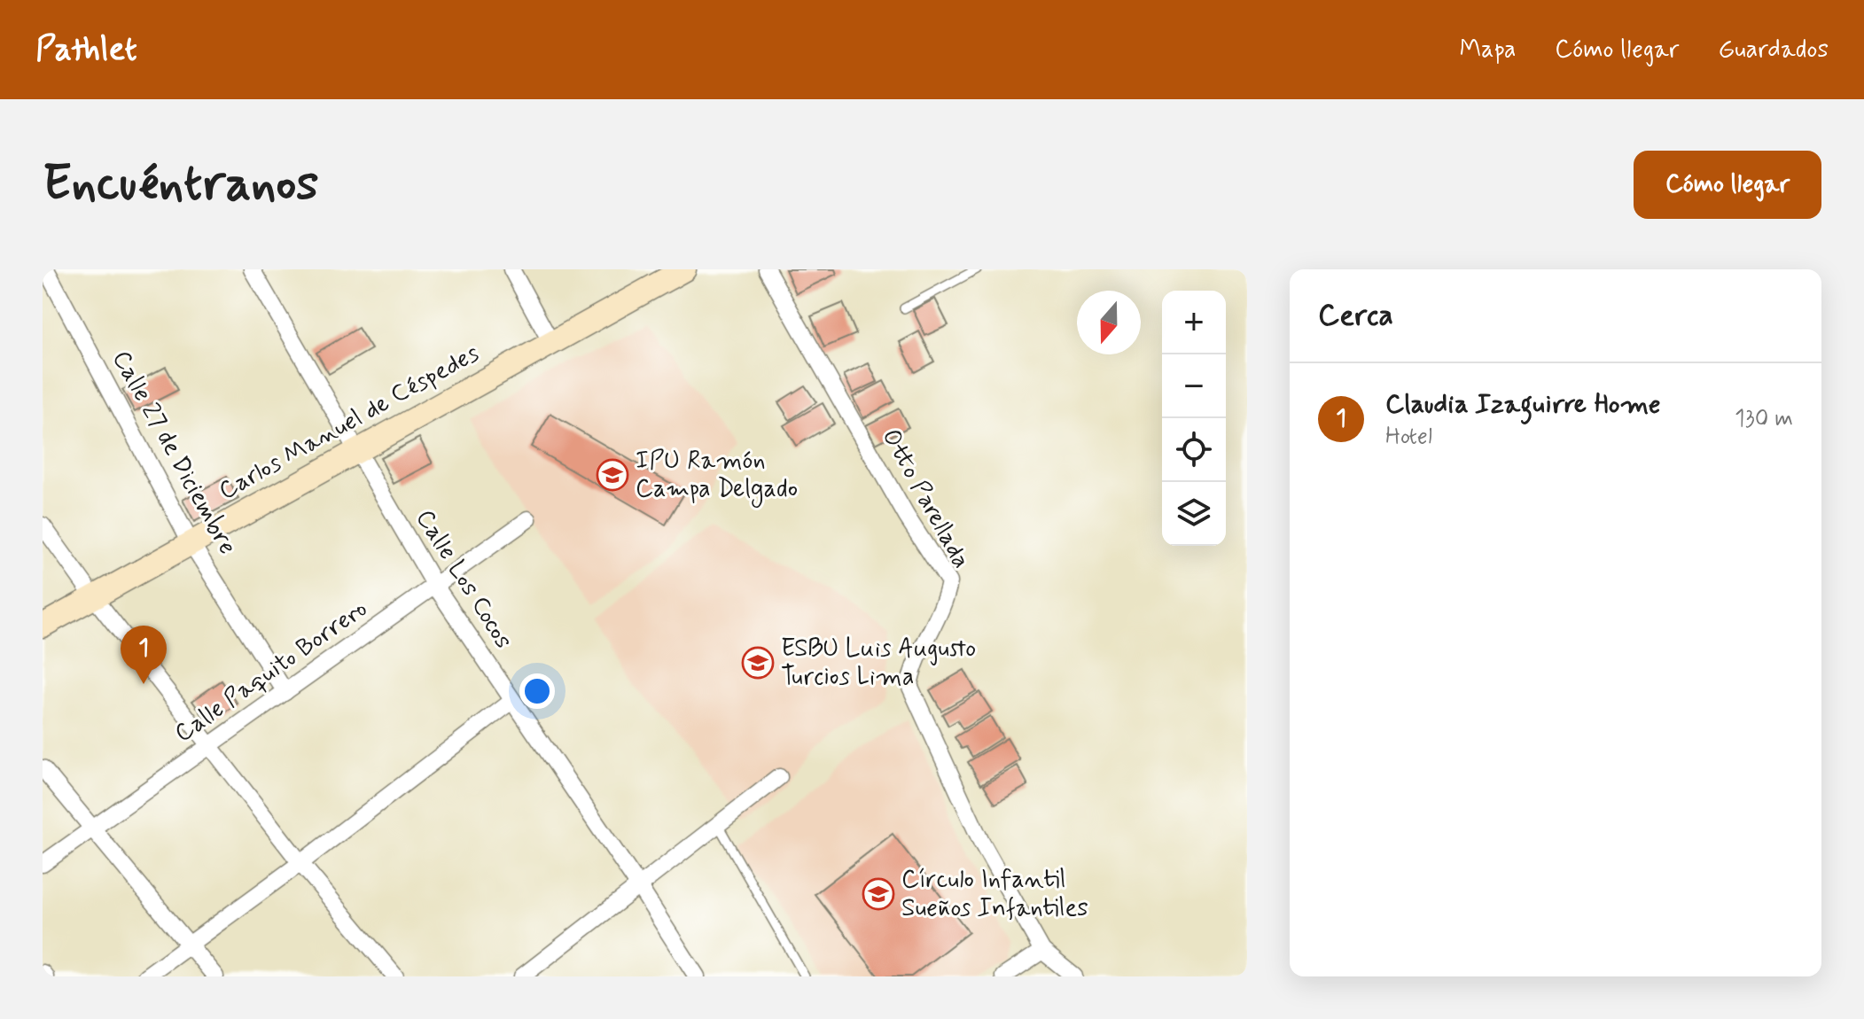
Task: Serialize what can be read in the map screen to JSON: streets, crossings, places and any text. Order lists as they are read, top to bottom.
{
  "streets": {
    "street": [
      "Carlos Manuel de Céspedes",
      "Calle 27 de Diciembre",
      "Otto Parellada",
      "Calle Los Cocos",
      "Calle Paquito Borrero"
    ]
  },
  "crossings": [
    ["Carlos Manuel de Céspedes", "Calle 27 de Diciembre"],
    ["Carlos Manuel de Céspedes", "Calle Los Cocos"],
    ["Calle 27 de Diciembre", "Calle Paquito Borrero"],
    ["Calle Los Cocos", "Calle Paquito Borrero"]
  ],
  "places": {
    "school or university": ["IPU Ramón Campa Delgado", "ESBU Luis Augusto Turcios Lima", "Círculo Infantil Sueños Infantiles"]
  },
  "north": "bottom",
  "page": {
    "header": "Pathlet",
    "nav": ["Mapa", "Cómo llegar", "Guardados"],
    "buttons": "Cómo llegar",
    "title": "Encuéntranos",
    "heading": "Cerca",
    "map_buttons": ["+", "−"],
    "list": [
      {
        "mark": "1",
        "name": "Claudia Izaguirre Home",
        "note": "Hotel",
        "value": "130 m"
      }
    ],
    "pins": "1"
  }
}
